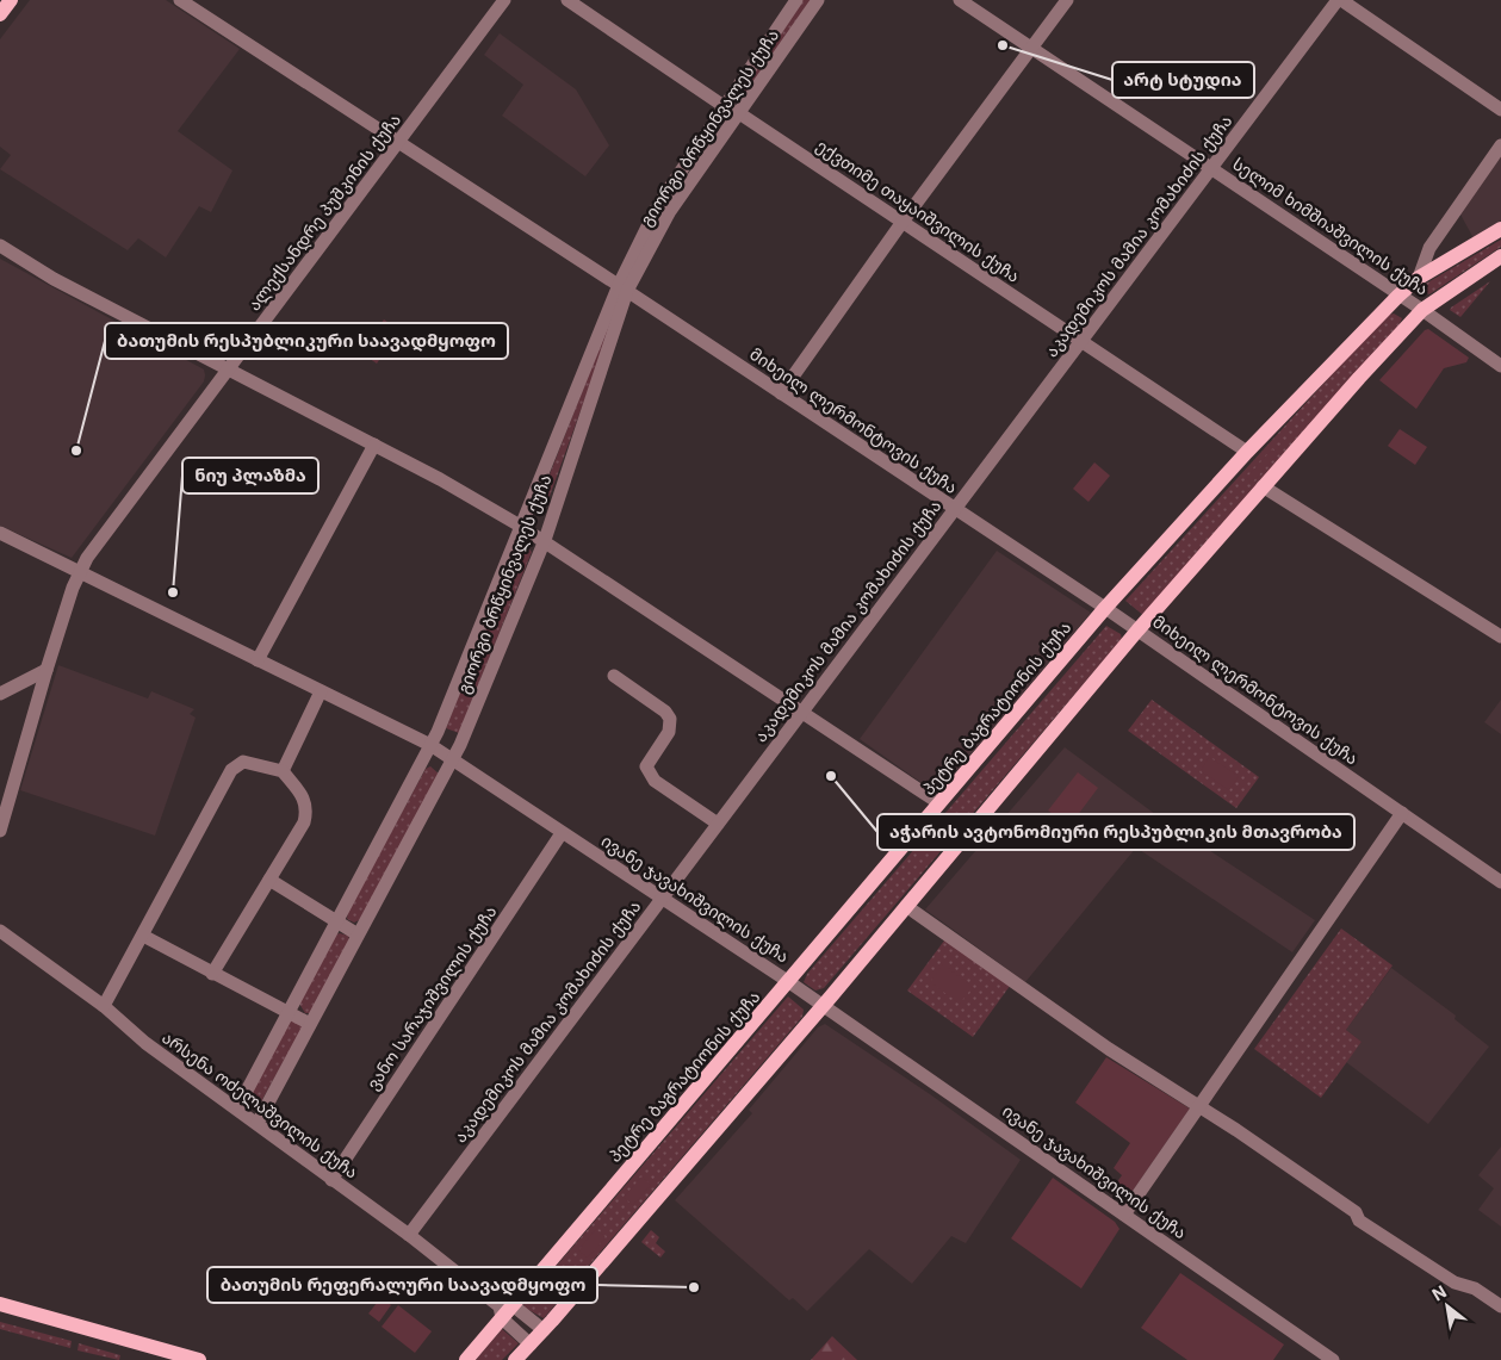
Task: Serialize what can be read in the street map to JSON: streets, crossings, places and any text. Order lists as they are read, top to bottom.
{
  "streets": {
    "main road": ["პეტრე ბაგრატიონის ქუჩა"],
    "street": [
      "გიორგი ბრწყინვალეს ქუჩა",
      "ექვთიმე თაყაიშვილის ქუჩა",
      "ალექსანდრე პუშკინის ქუჩა",
      "სელიმ ხიმშიაშვილის ქუჩა",
      "აკადემიკოს მამია კომახიძის ქუჩა",
      "მიხეილ ლერმონტოვის ქუჩა",
      "ივანე ჯავახიშვილის ქუჩა",
      "ვანო სარაჯიშვილის ქუჩა",
      "არსენა ოძელაშვილის ქუჩა"
    ]
  },
  "crossings": [
    ["გიორგი ბრწყინვალეს ქუჩა", "ექვთიმე თაყაიშვილის ქუჩა"],
    ["გიორგი ბრწყინვალეს ქუჩა", "მიხეილ ლერმონტოვის ქუჩა"],
    ["გიორგი ბრწყინვალეს ქუჩა", "ივანე ჯავახიშვილის ქუჩა"],
    ["გიორგი ბრწყინვალეს ქუჩა", "არსენა ოძელაშვილის ქუჩა"],
    ["ექვთიმე თაყაიშვილის ქუჩა", "აკადემიკოს მამია კომახიძის ქუჩა"],
    ["ექვთიმე თაყაიშვილის ქუჩა", "პეტრე ბაგრატიონის ქუჩა"],
    ["ალექსანდრე პუშკინის ქუჩა", "მიხეილ ლერმონტოვის ქუჩა"],
    ["ალექსანდრე პუშკინის ქუჩა", "ივანე ჯავახიშვილის ქუჩა"],
    ["სელიმ ხიმშიაშვილის ქუჩა", "აკადემიკოს მამია კომახიძის ქუჩა"],
    ["სელიმ ხიმშიაშვილის ქუჩა", "პეტრე ბაგრატიონის ქუჩა"],
    ["აკადემიკოს მამია კომახიძის ქუჩა", "მიხეილ ლერმონტოვის ქუჩა"],
    ["აკადემიკოს მამია კომახიძის ქუჩა", "ივანე ჯავახიშვილის ქუჩა"],
    ["აკადემიკოს მამია კომახიძის ქუჩა", "არსენა ოძელაშვილის ქუჩა"],
    ["მიხეილ ლერმონტოვის ქუჩა", "პეტრე ბაგრატიონის ქუჩა"],
    ["პეტრე ბაგრატიონის ქუჩა", "ივანე ჯავახიშვილის ქუჩა"],
    ["პეტრე ბაგრატიონის ქუჩა", "არსენა ოძელაშვილის ქუჩა"],
    ["ივანე ჯავახიშვილის ქუჩა", "ვანო სარაჯიშვილის ქუჩა"],
    ["ვანო სარაჯიშვილის ქუჩა", "არსენა ოძელაშვილის ქუჩა"]
  ],
  "places": [
    "არტ სტუდია",
    "ბათუმის რესპუბლიკური საავადმყოფო",
    "ნიუ პლაზმა",
    "აჭარის ავტონომიური რესპუბლიკის მთავრობა",
    "ბათუმის რეფერალური საავადმყოფო"
  ],
  "north": "top left"
}
